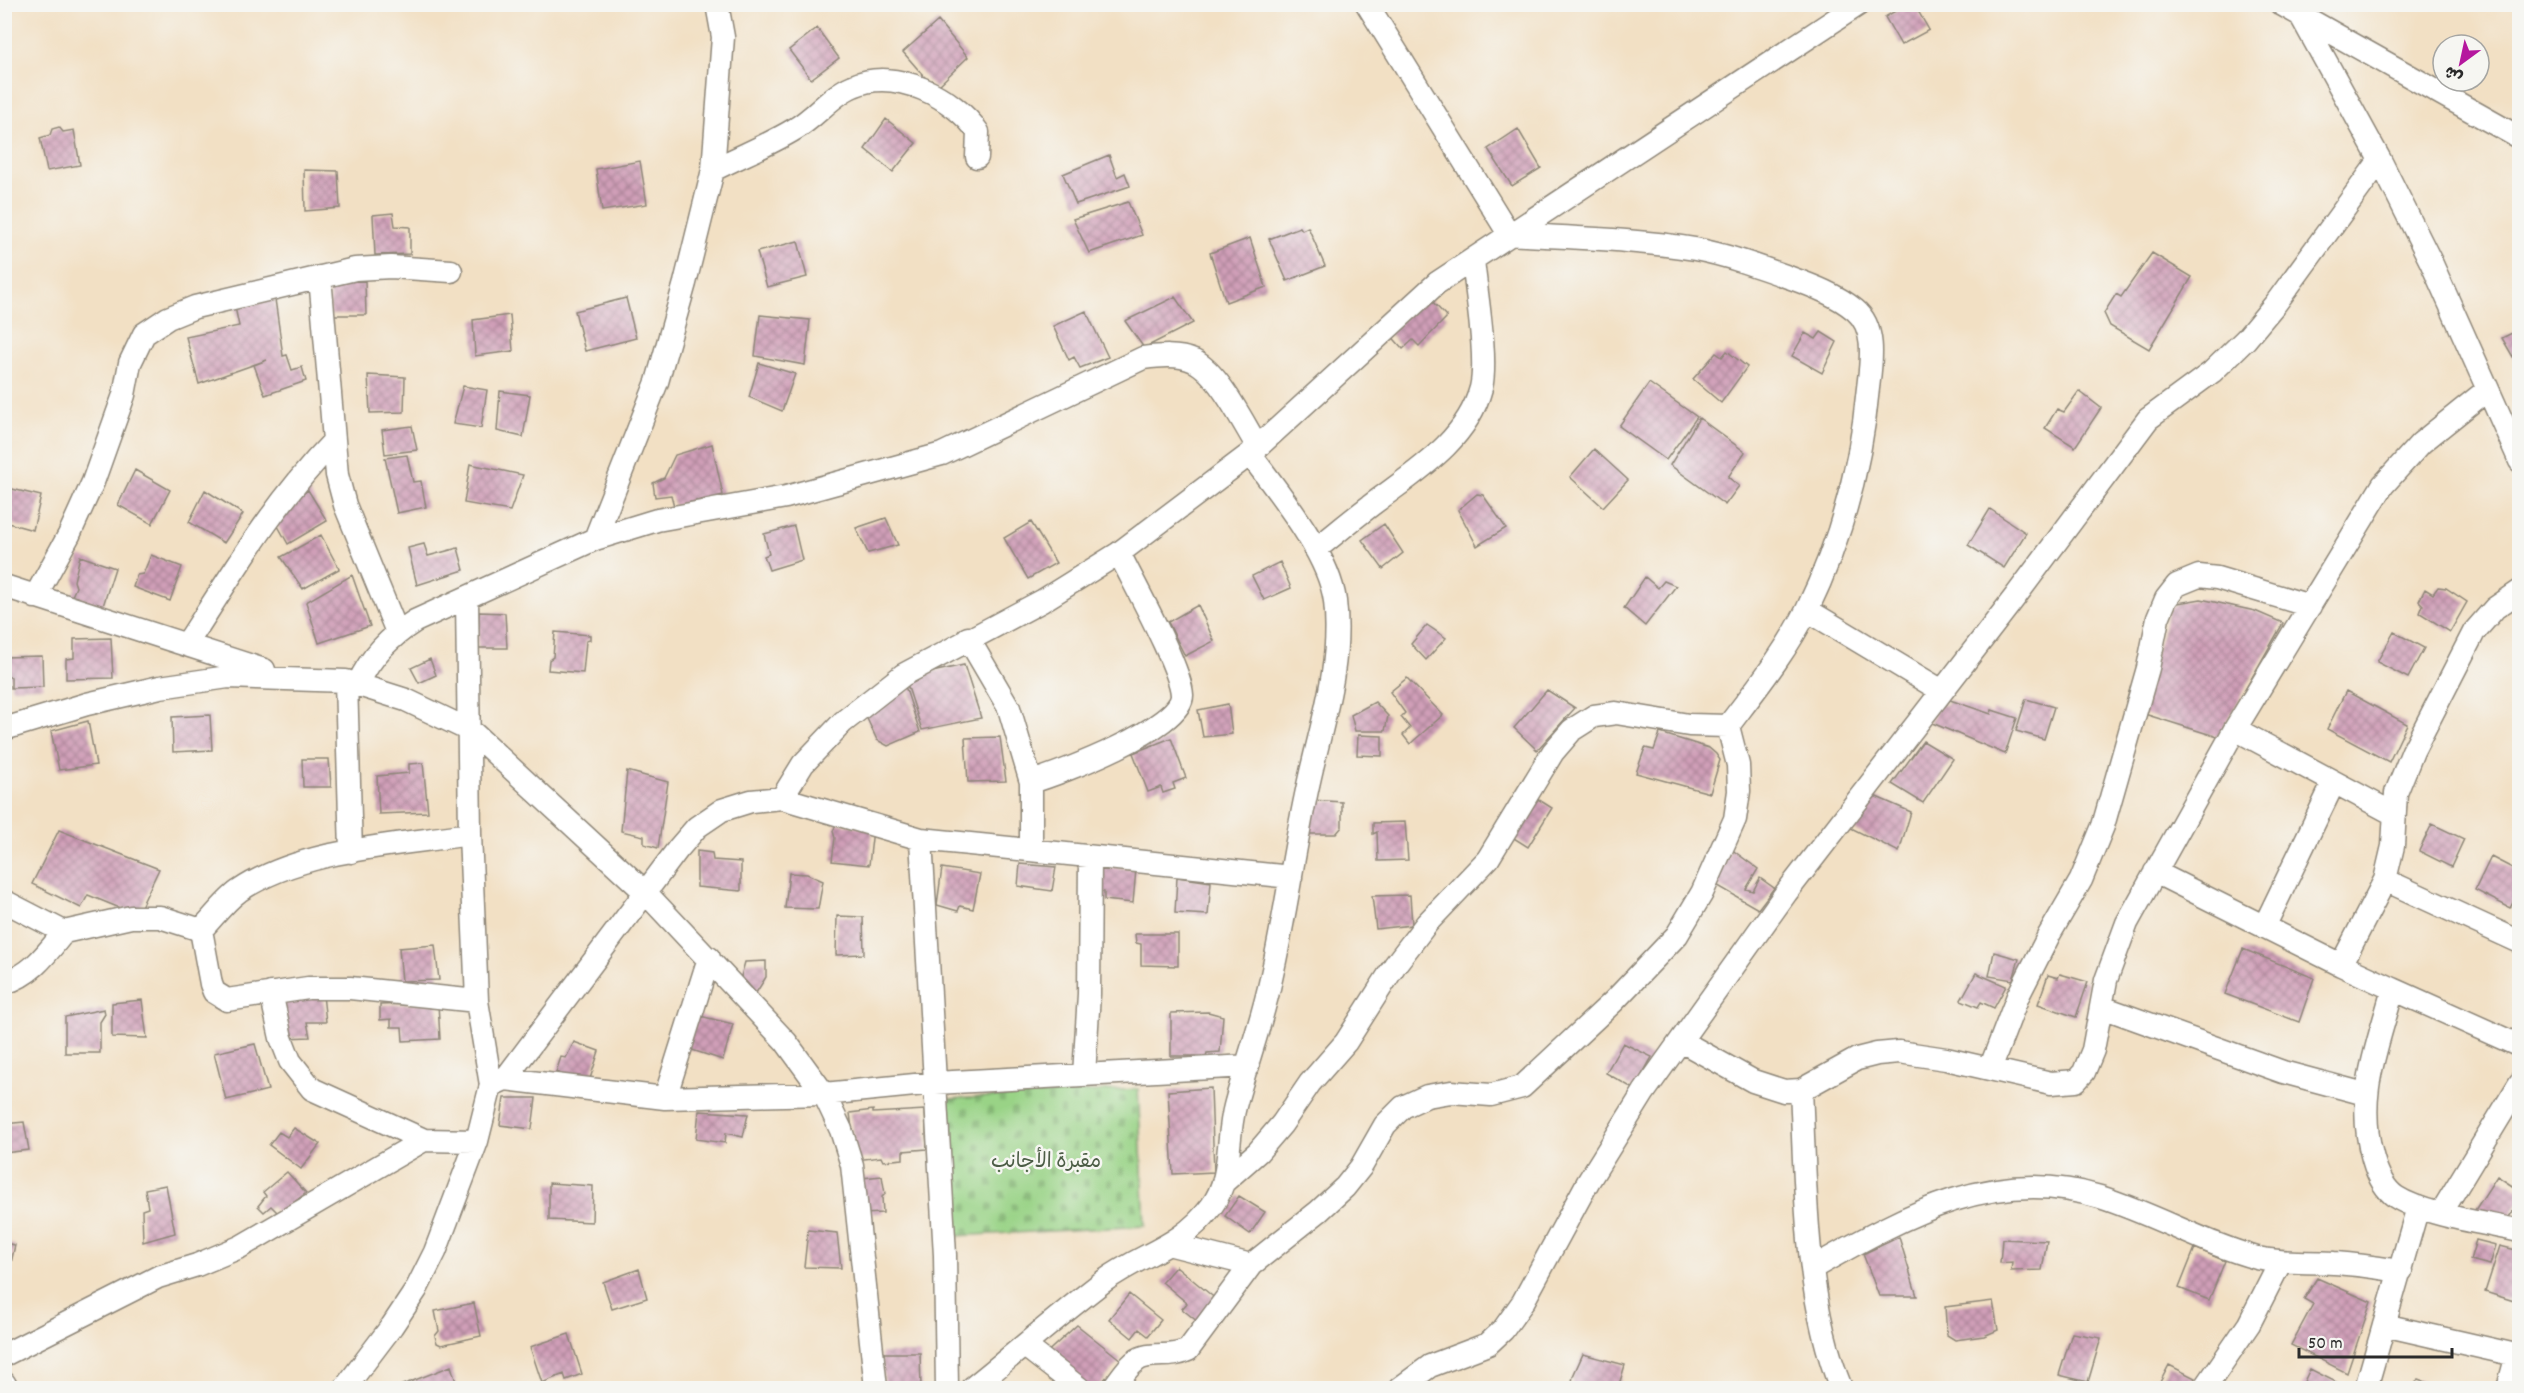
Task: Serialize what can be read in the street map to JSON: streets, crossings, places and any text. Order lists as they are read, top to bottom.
{
  "parks": ["مقبرة الأجانب"],
  "scale_bar": "50 m",
  "north": "bottom left"
}
